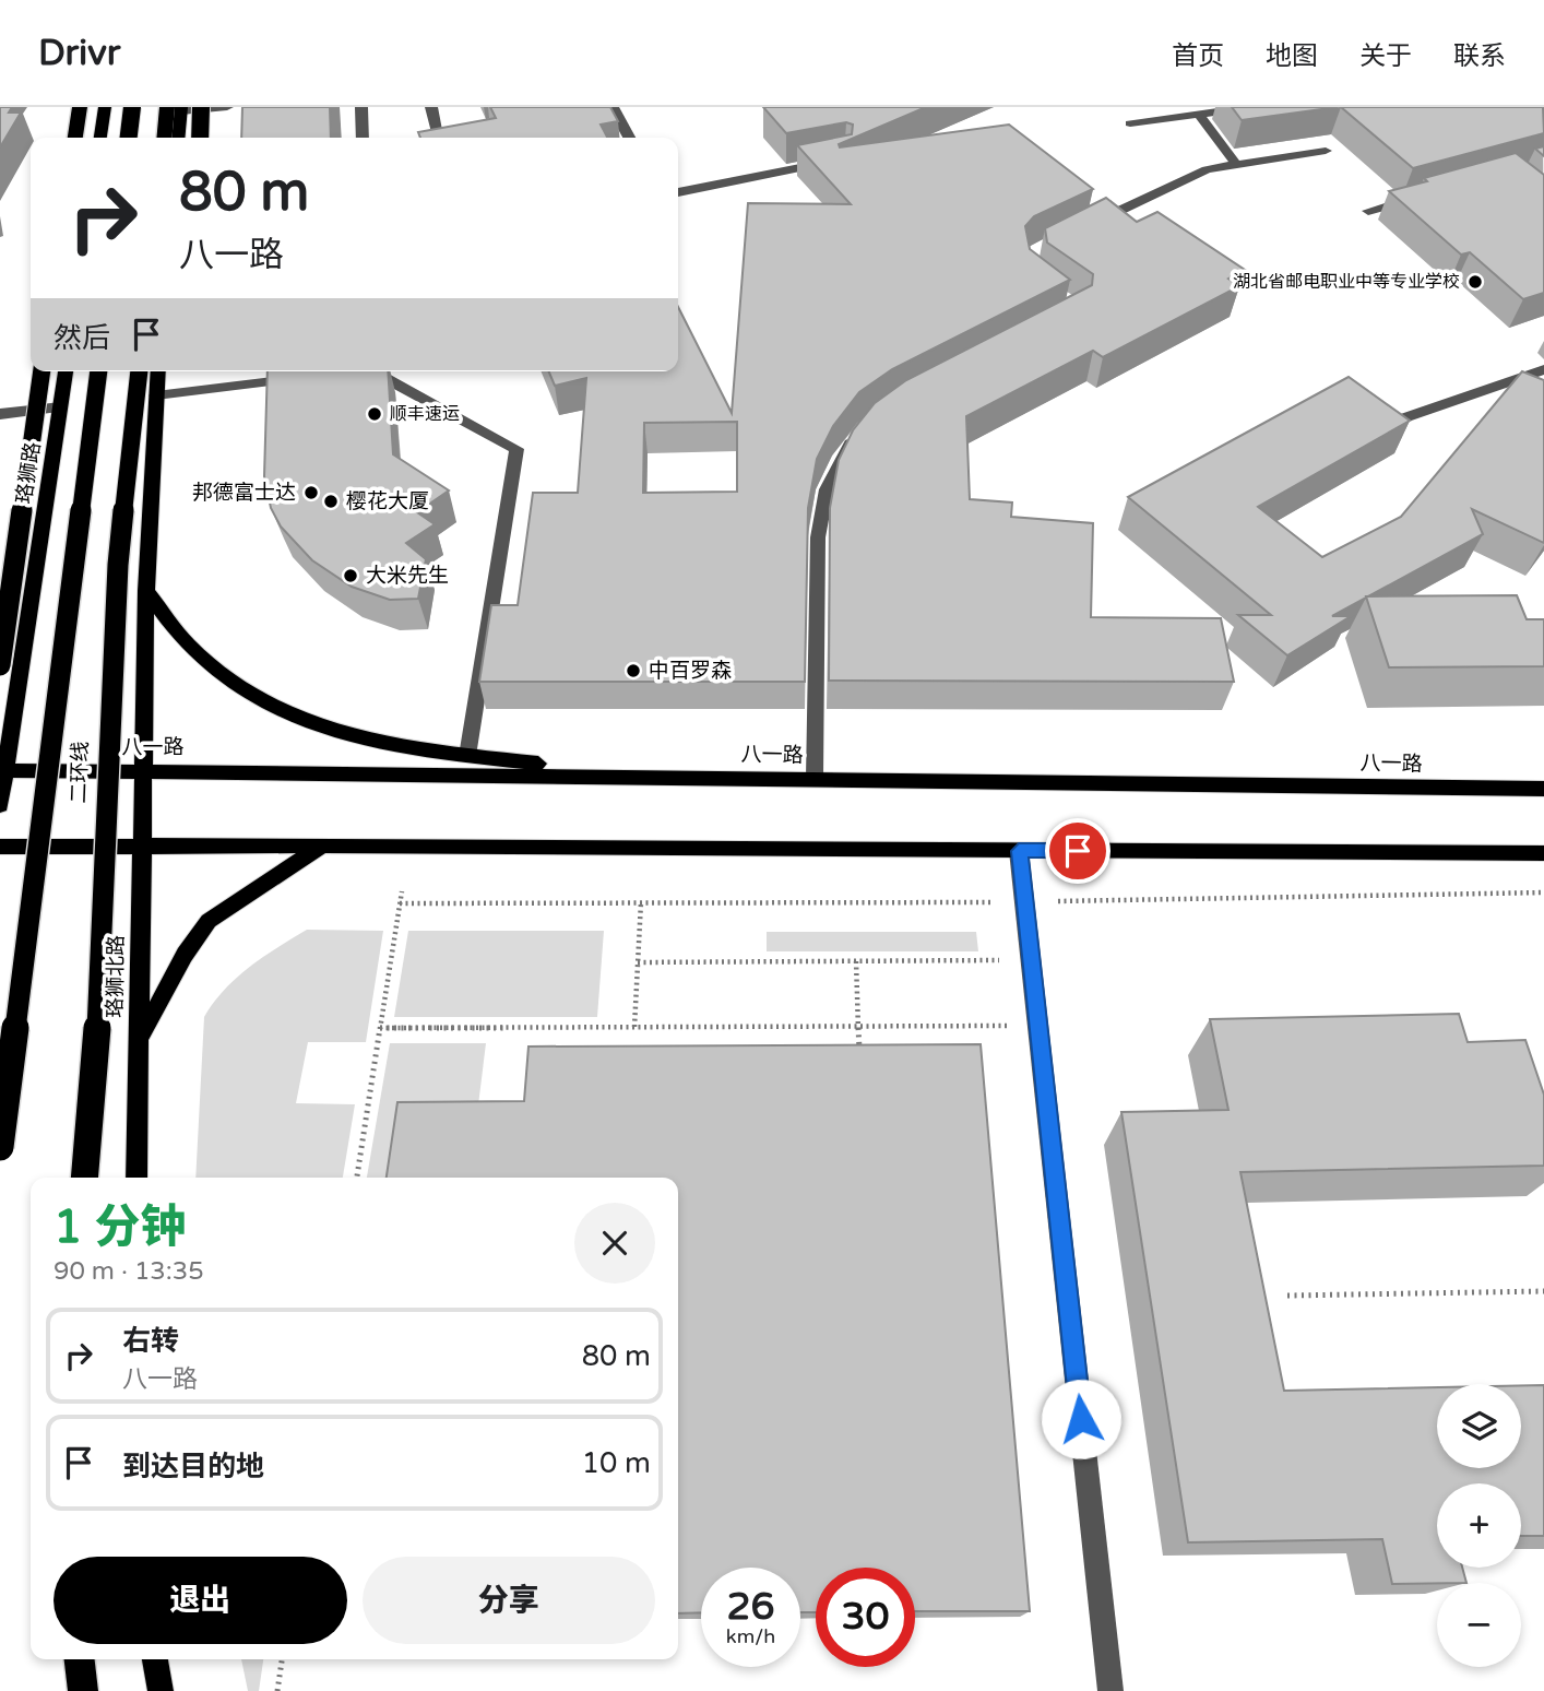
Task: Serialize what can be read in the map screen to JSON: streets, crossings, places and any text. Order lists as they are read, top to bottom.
{
  "streets": {
    "highway": ["二环线"],
    "main road": ["珞狮路", "八一路", "珞狮北路"]
  },
  "crossings": [
    ["珞狮路", "八一路"],
    ["八一路", "珞狮北路"]
  ],
  "places": [
    "湖北省邮电职业中等专业学校",
    "顺丰速运",
    "邦德富士达",
    "樱花大厦",
    "大米先生",
    "中百罗森"
  ],
  "page": {
    "header": "Drivr",
    "nav": [
      "首页",
      "地图",
      "关于",
      "联系"
    ],
    "turn": ["80 m", "八一路"],
    "then": "然后",
    "heading": ["1 分钟", "90 m · 13:35"],
    "list": [
      {
        "name": "右转",
        "note": "八一路",
        "value": "80 m"
      },
      {
        "name": "到达目的地",
        "value": "10 m"
      }
    ],
    "map_buttons": ["+", "−"],
    "buttons": ["退出", "分享"],
    "speed": "26 km/h",
    "limit": "30"
  }
}
